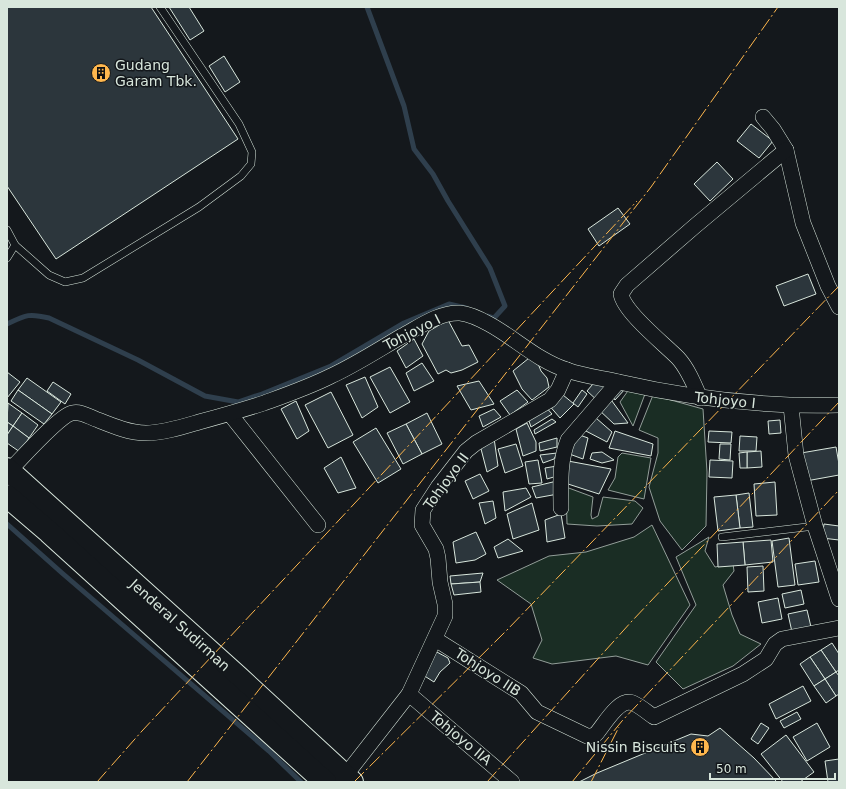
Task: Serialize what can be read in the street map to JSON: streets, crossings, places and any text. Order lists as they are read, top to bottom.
{
  "streets": {
    "highway": ["Jenderal Sudirman"],
    "street": [
      "Tohjoyo I",
      "Tohjoyo II",
      "Tohjoyo IIB",
      "Tohjoyo IIA"
    ]
  },
  "crossings": [
    ["Tohjoyo I", "Tohjoyo II"],
    ["Tohjoyo I", "Jenderal Sudirman"],
    ["Tohjoyo II", "Jenderal Sudirman"],
    ["Tohjoyo II", "Tohjoyo IIB"],
    ["Tohjoyo II", "Tohjoyo IIA"]
  ],
  "places": {
    "building": ["Gudang Garam Tbk.", "Nissin Biscuits"]
  },
  "scale_bar": "50 m"
}
